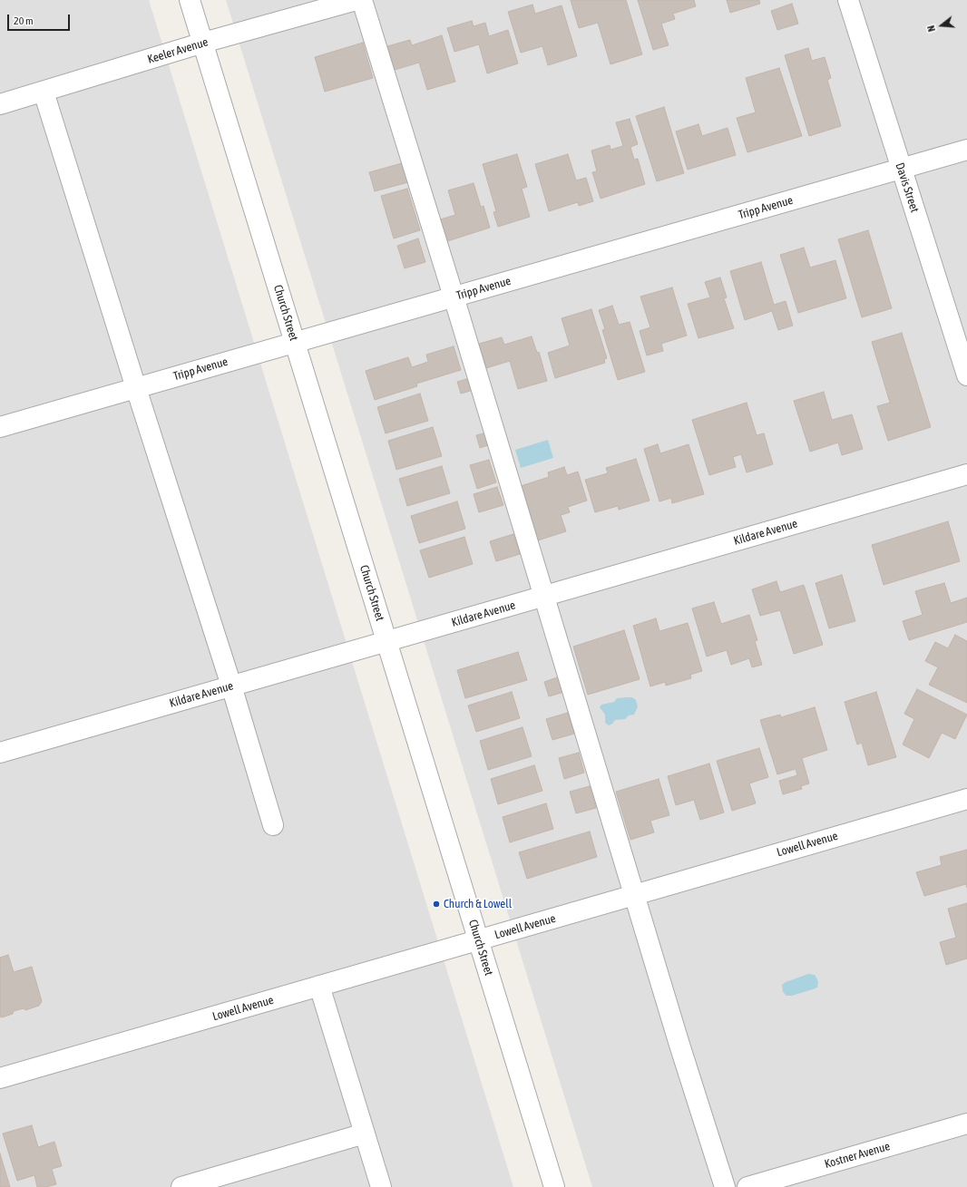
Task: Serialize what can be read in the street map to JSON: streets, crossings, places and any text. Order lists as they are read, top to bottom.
{
  "streets": {
    "street": [
      "Keeler Avenue",
      "Davis Street",
      "Tripp Avenue",
      "Church Street",
      "Kildare Avenue",
      "Lowell Avenue",
      "Kostner Avenue"
    ]
  },
  "crossings": [
    ["Keeler Avenue", "Church Street"],
    ["Davis Street", "Tripp Avenue"],
    ["Tripp Avenue", "Church Street"],
    ["Church Street", "Kildare Avenue"],
    ["Church Street", "Lowell Avenue"]
  ],
  "places": ["Church & Lowell"],
  "scale_bar": "20 m",
  "north": "left"
}
